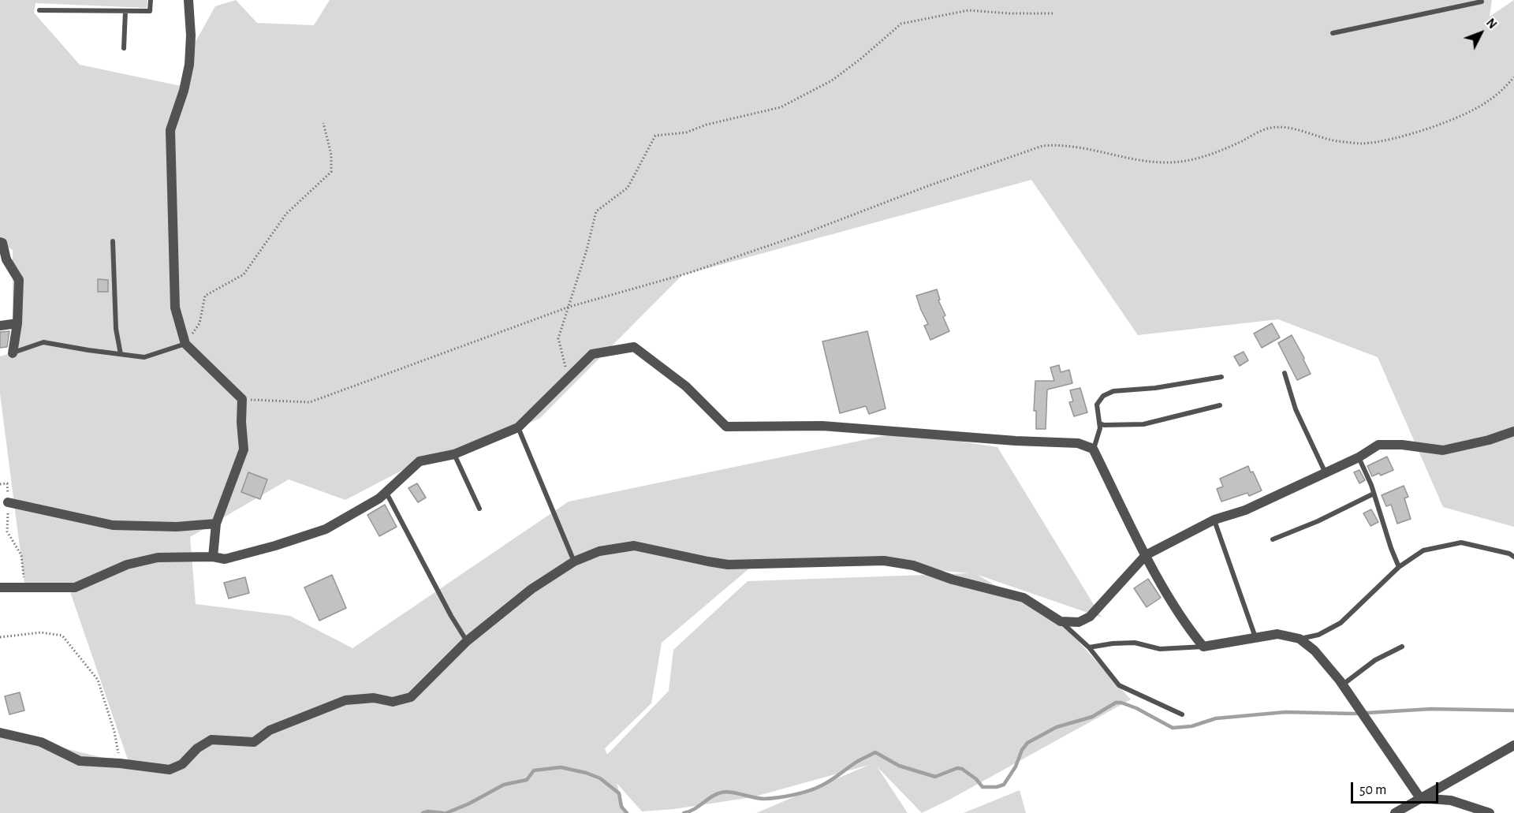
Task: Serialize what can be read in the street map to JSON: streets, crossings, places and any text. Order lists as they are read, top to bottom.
{
  "scale_bar": "50 m",
  "north": "top right"
}
